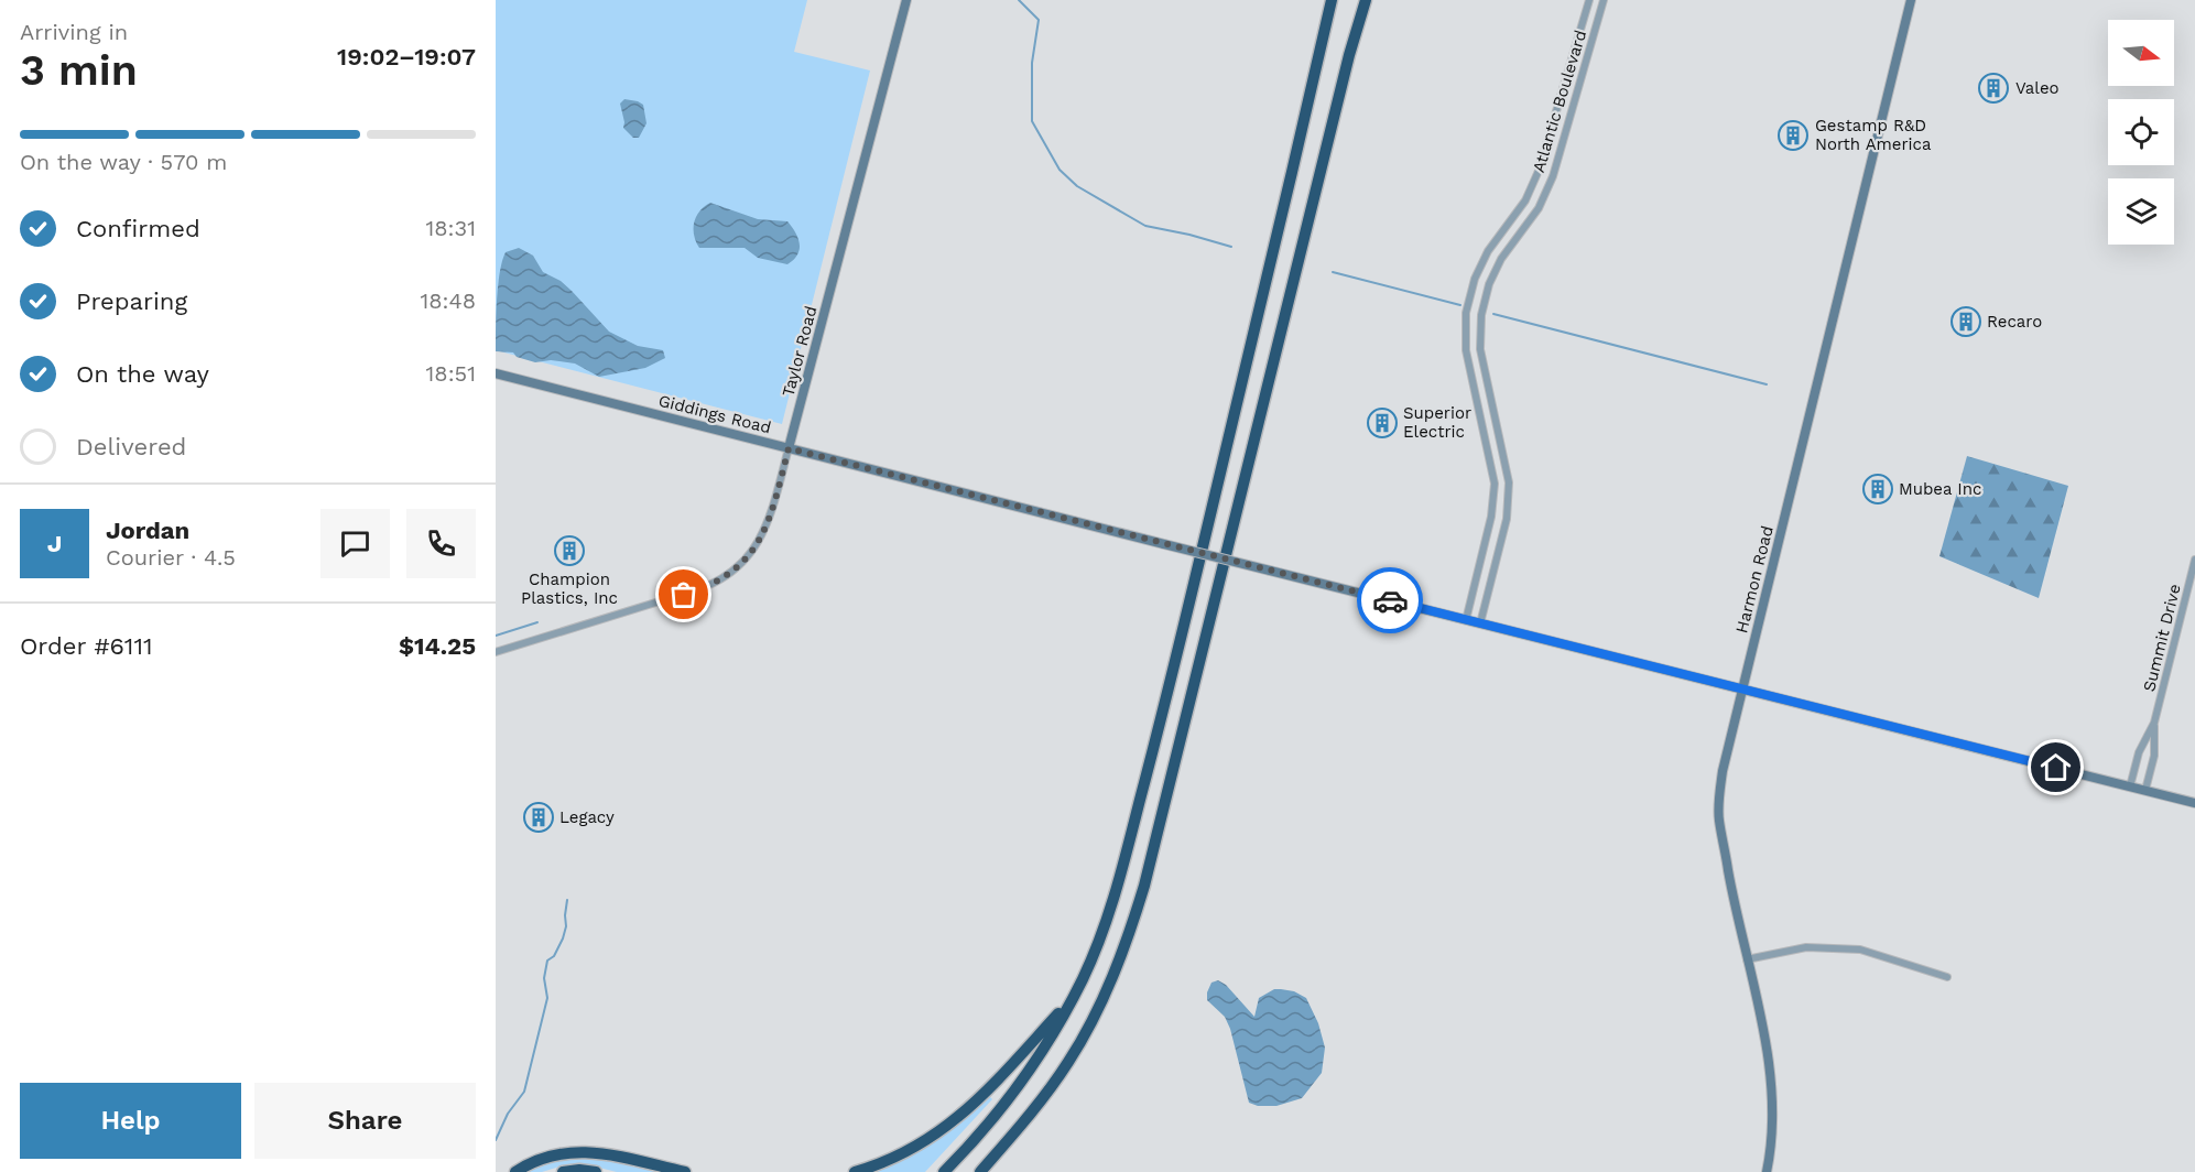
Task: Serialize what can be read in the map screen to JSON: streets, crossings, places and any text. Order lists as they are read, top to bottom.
{
  "streets": {
    "street": [
      "Atlantic Boulevard",
      "Taylor Road",
      "Giddings Road",
      "Harmon Road",
      "Summit Drive"
    ]
  },
  "crossings": [
    ["Atlantic Boulevard", "Giddings Road"],
    ["Taylor Road", "Giddings Road"],
    ["Giddings Road", "Harmon Road"],
    ["Giddings Road", "Summit Drive"]
  ],
  "places": {
    "building": [
      "Valeo",
      "Gestamp R&D North America",
      "Recaro",
      "Superior Electric",
      "Mubea Inc",
      "Champion Plastics, Inc",
      "Legacy"
    ]
  },
  "north": "right",
  "page": {
    "heading": ["3 min", "Arriving in", "19:02–19:07"],
    "panel": [
      "Jordan",
      "Courier · 4.5",
      "Order #6111",
      "$14.25"
    ],
    "bar": "On the way · 570 m",
    "list": [
      ["Confirmed", "18:31"],
      ["Preparing", "18:48"],
      ["On the way", "18:51"],
      "Delivered"
    ],
    "round": "J",
    "buttons": ["Help", "Share"]
  }
}
